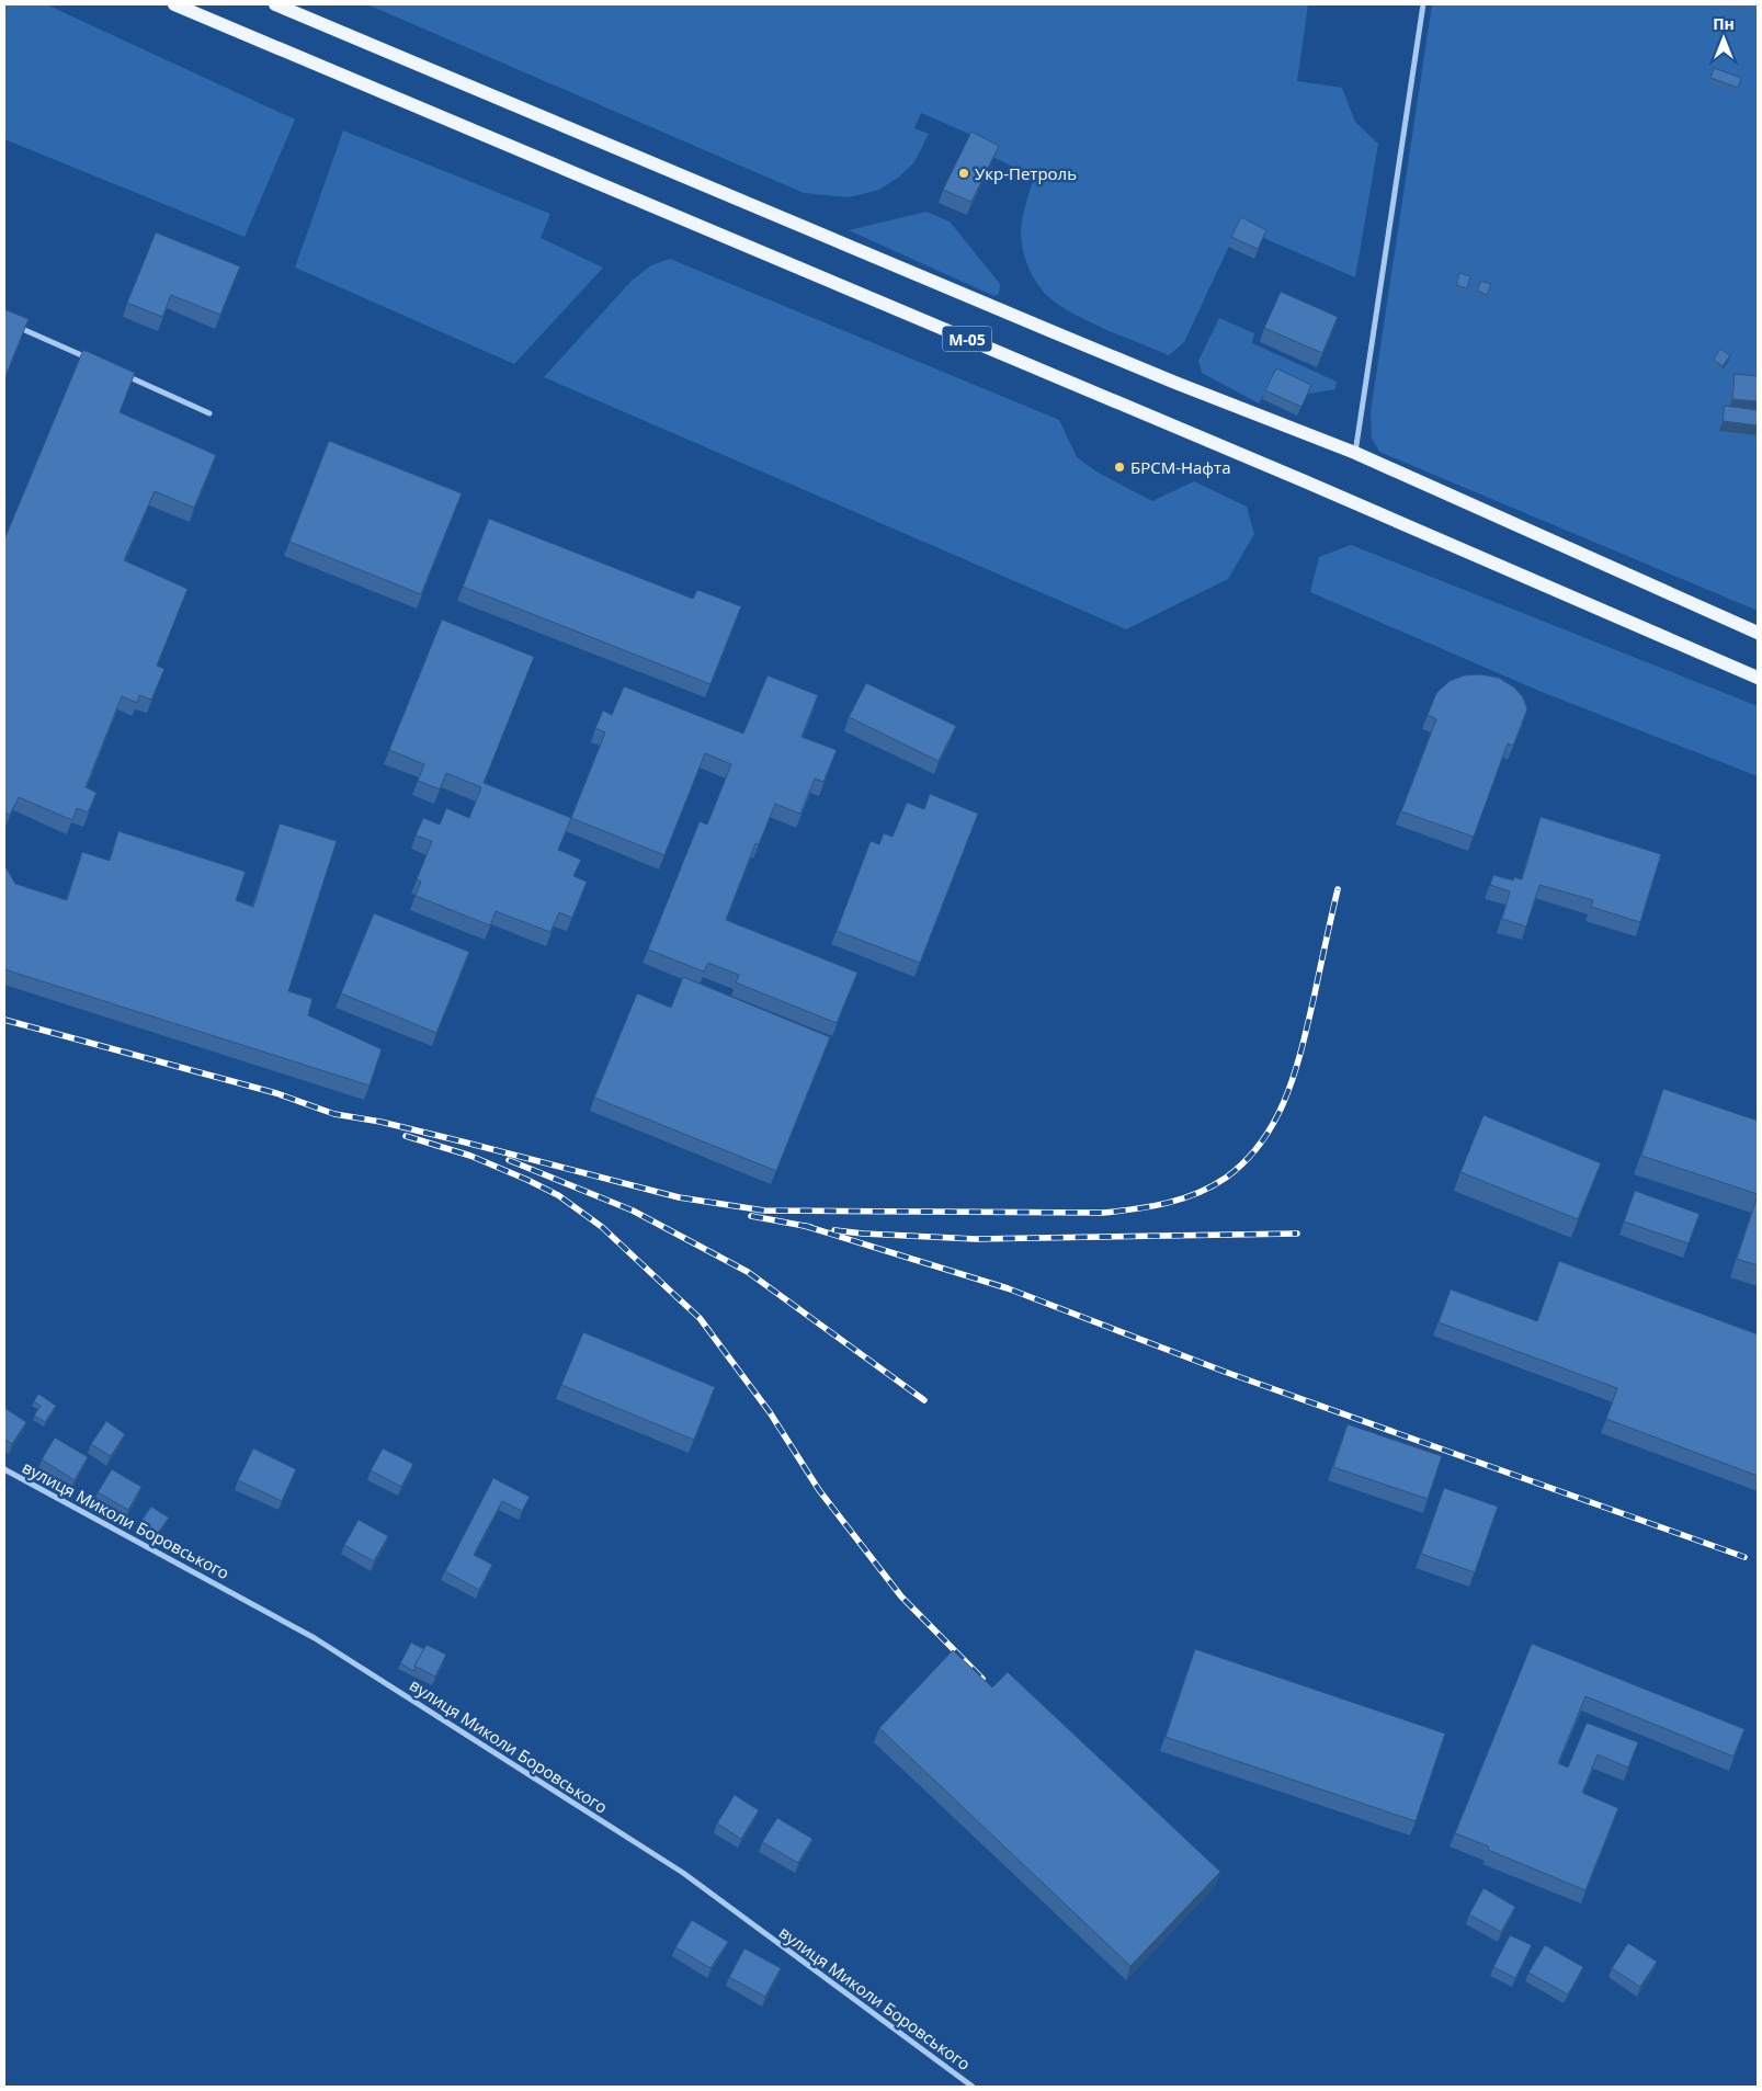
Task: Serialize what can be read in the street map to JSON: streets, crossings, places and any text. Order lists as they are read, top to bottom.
{
  "streets": {
    "main road": ["М-05"],
    "street": ["вулиця Миколи Боровського"]
  },
  "places": ["Укр-Петроль", "БРСМ-Нафта"],
  "north": "top"
}
